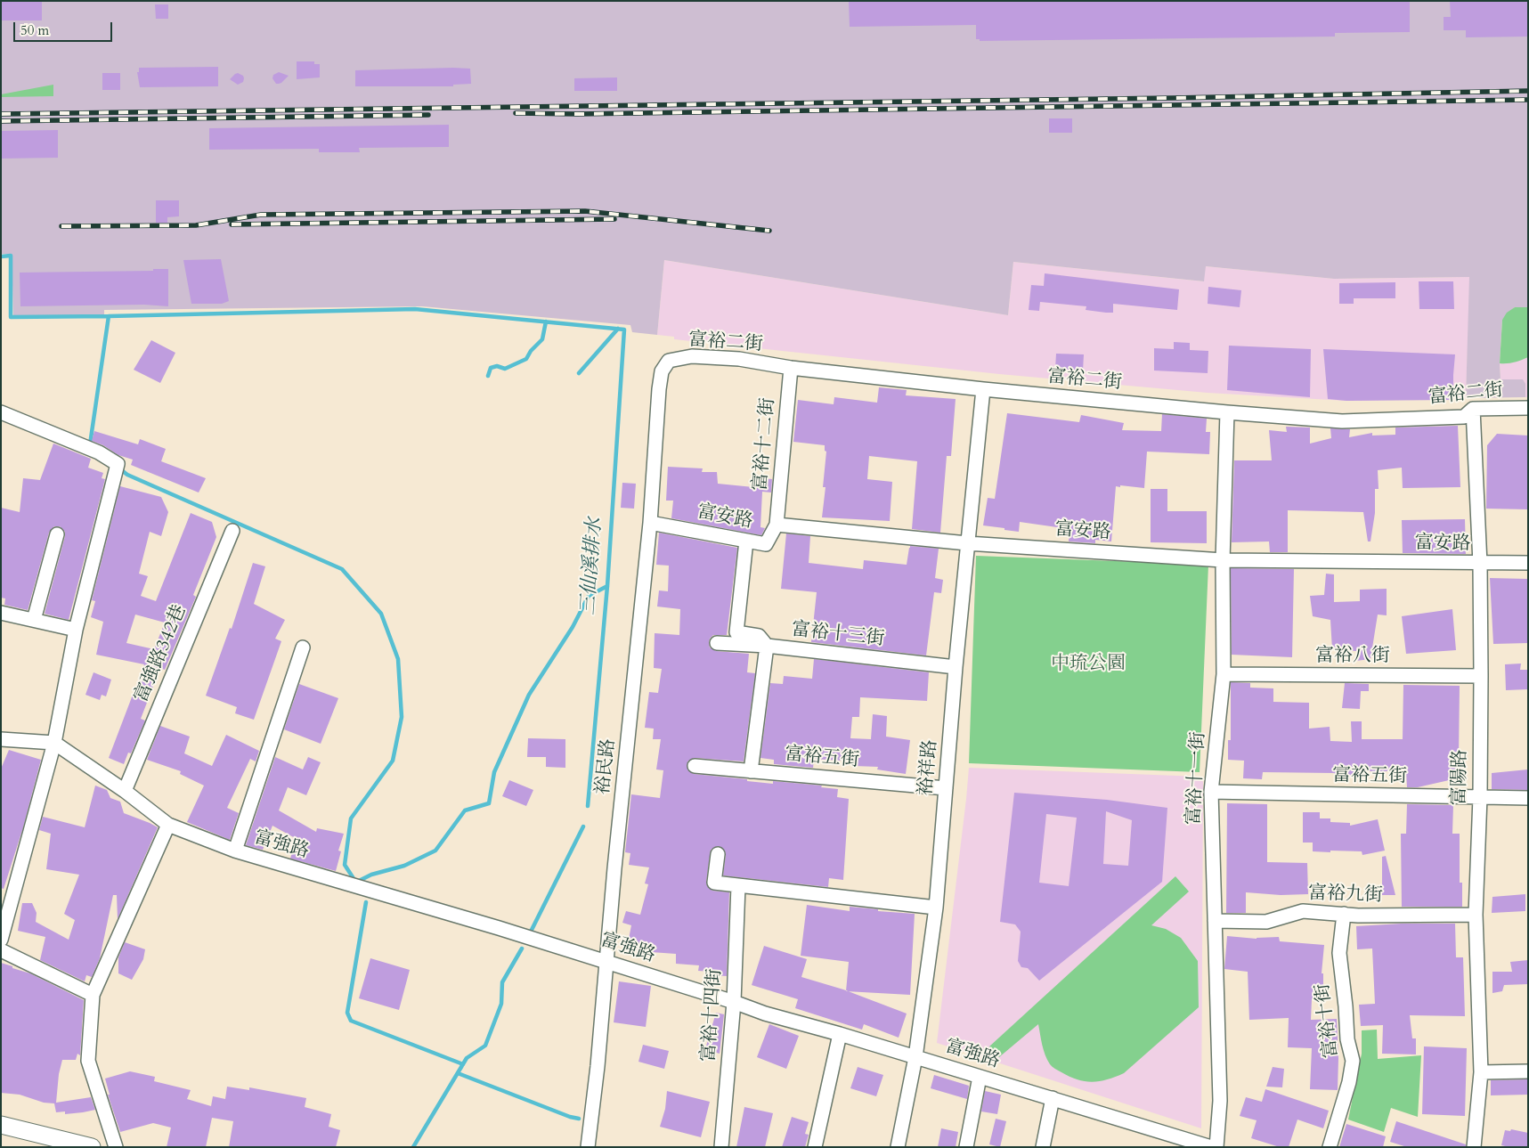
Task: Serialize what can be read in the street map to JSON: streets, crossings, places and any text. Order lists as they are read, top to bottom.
{
  "streets": {
    "street": [
      "富裕二街",
      "富裕十二街",
      "富安路",
      "富裕十三街",
      "富強路342巷",
      "富裕八街",
      "富裕五街",
      "裕民路",
      "裕祥路",
      "富陽路",
      "富裕十一街",
      "富強路",
      "富裕九街",
      "富裕十四街",
      "富裕十街"
    ]
  },
  "crossings": [
    ["富裕二街", "富裕十二街"],
    ["富裕二街", "裕民路"],
    ["富裕二街", "裕祥路"],
    ["富裕二街", "富陽路"],
    ["富裕二街", "富裕十一街"],
    ["富裕十二街", "富安路"],
    ["富安路", "裕民路"],
    ["富安路", "裕祥路"],
    ["富安路", "富陽路"],
    ["富安路", "富裕十一街"],
    ["富裕十三街", "裕祥路"],
    ["富強路342巷", "富強路"],
    ["富裕八街", "富陽路"],
    ["富裕八街", "富裕十一街"],
    ["富裕五街", "裕祥路"],
    ["富裕五街", "富陽路"],
    ["富裕五街", "富裕十一街"],
    ["裕民路", "富強路"],
    ["裕祥路", "富強路"],
    ["富陽路", "富裕九街"],
    ["富裕十一街", "富裕九街"],
    ["富強路", "富裕十四街"],
    ["富裕九街", "富裕十街"]
  ],
  "water": ["三仙溪排水"],
  "parks": ["中琉公園"],
  "scale_bar": "50 m"
}
